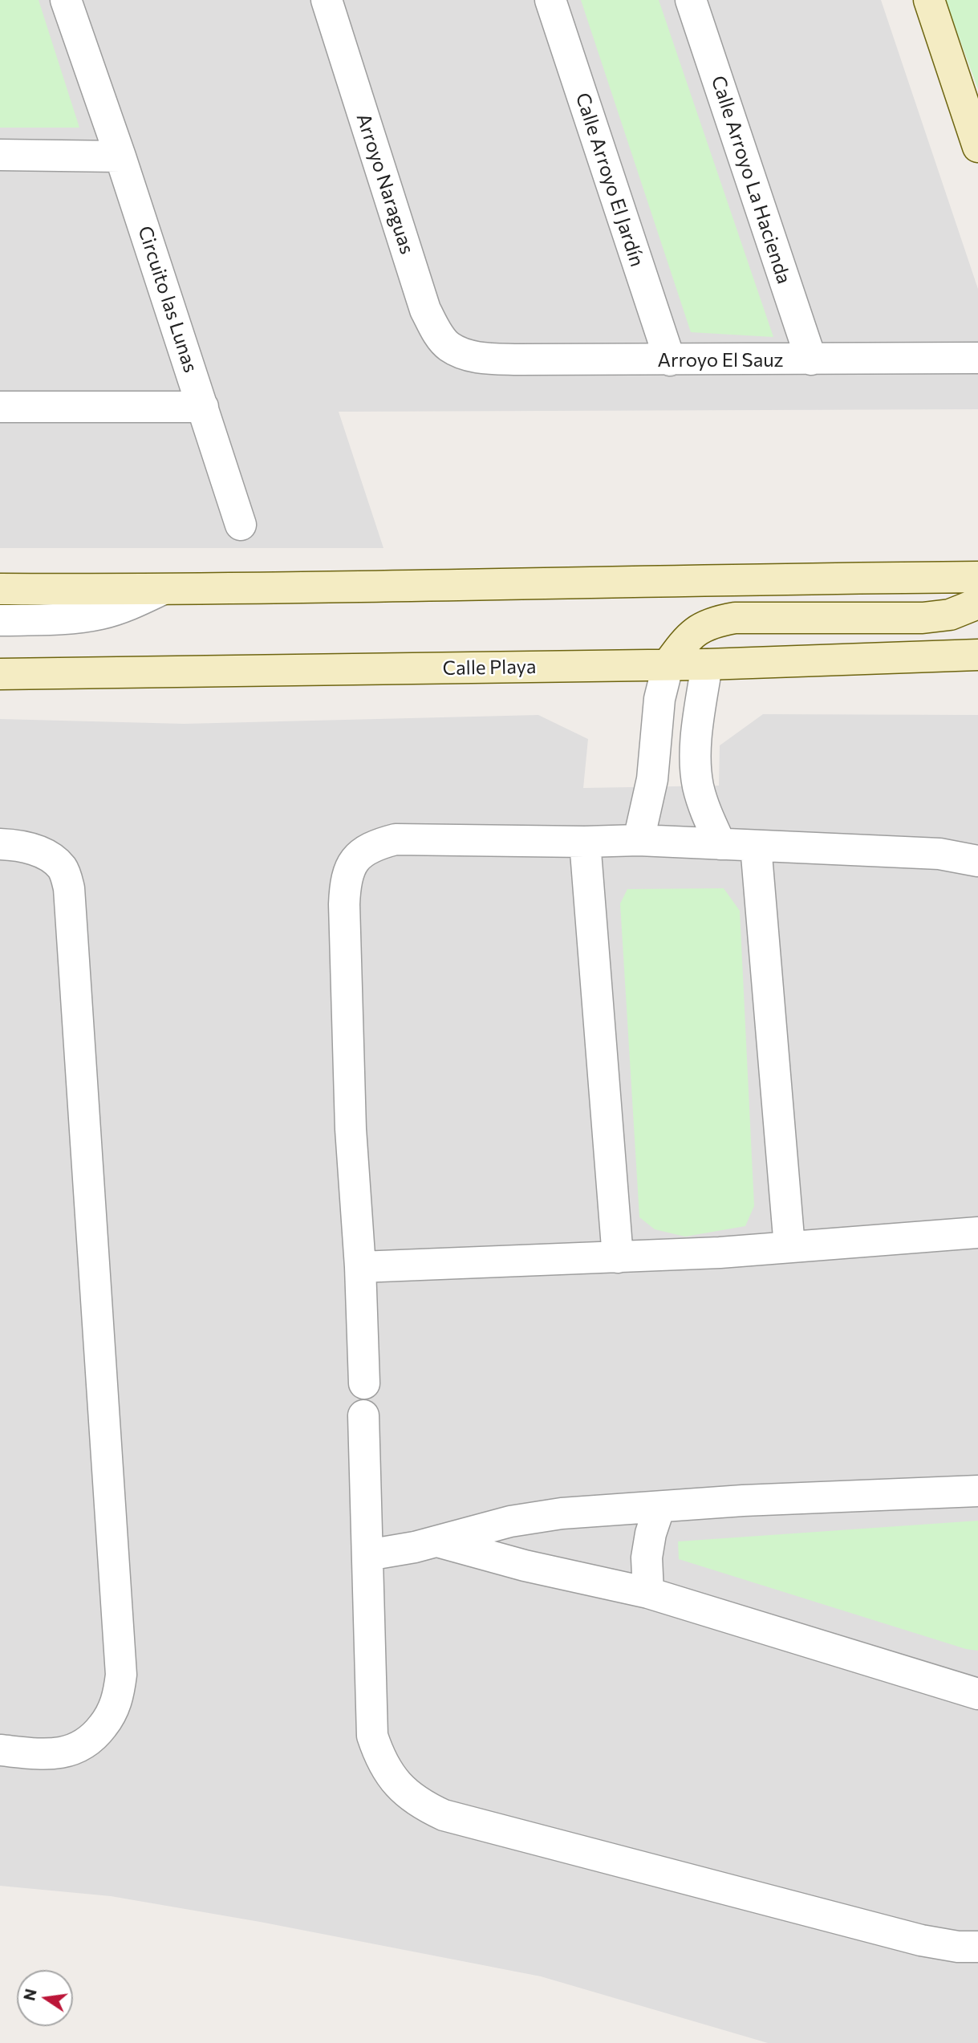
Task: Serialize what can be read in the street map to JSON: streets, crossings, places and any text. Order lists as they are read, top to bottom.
{
  "streets": {
    "street": [
      "Calle Arroyo El Jardín",
      "Calle Arroyo La Hacienda",
      "Arroyo Naraguas",
      "Circuito las Lunas",
      "Arroyo El Sauz",
      "Calle Playa"
    ]
  },
  "crossings": [
    ["Calle Arroyo El Jardín", "Arroyo El Sauz"],
    ["Calle Arroyo La Hacienda", "Arroyo El Sauz"],
    ["Arroyo Naraguas", "Arroyo El Sauz"]
  ],
  "north": "left"
}
